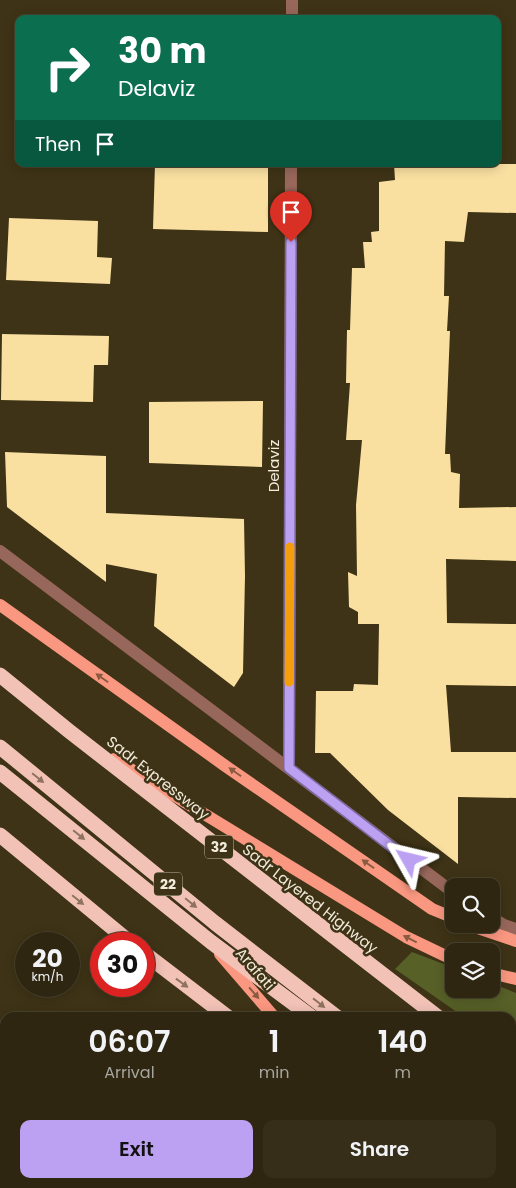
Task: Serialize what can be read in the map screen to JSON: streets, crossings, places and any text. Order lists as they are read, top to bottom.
{
  "streets": {
    "highway": [
      "Sadr Expressway",
      "32",
      "22",
      "Sadr Layered Highway"
    ],
    "main road": ["Arafati"],
    "street": ["Delaviz"]
  },
  "one_way": ["Arafati"],
  "page": {
    "turn": ["30 m", "Delaviz"],
    "then": "Then",
    "speed": "20 km/h",
    "limit": "30",
    "eta": [
      "06:07",
      "Arrival",
      "1",
      "min",
      "140",
      "m"
    ],
    "buttons": ["Exit", "Share"]
  }
}
